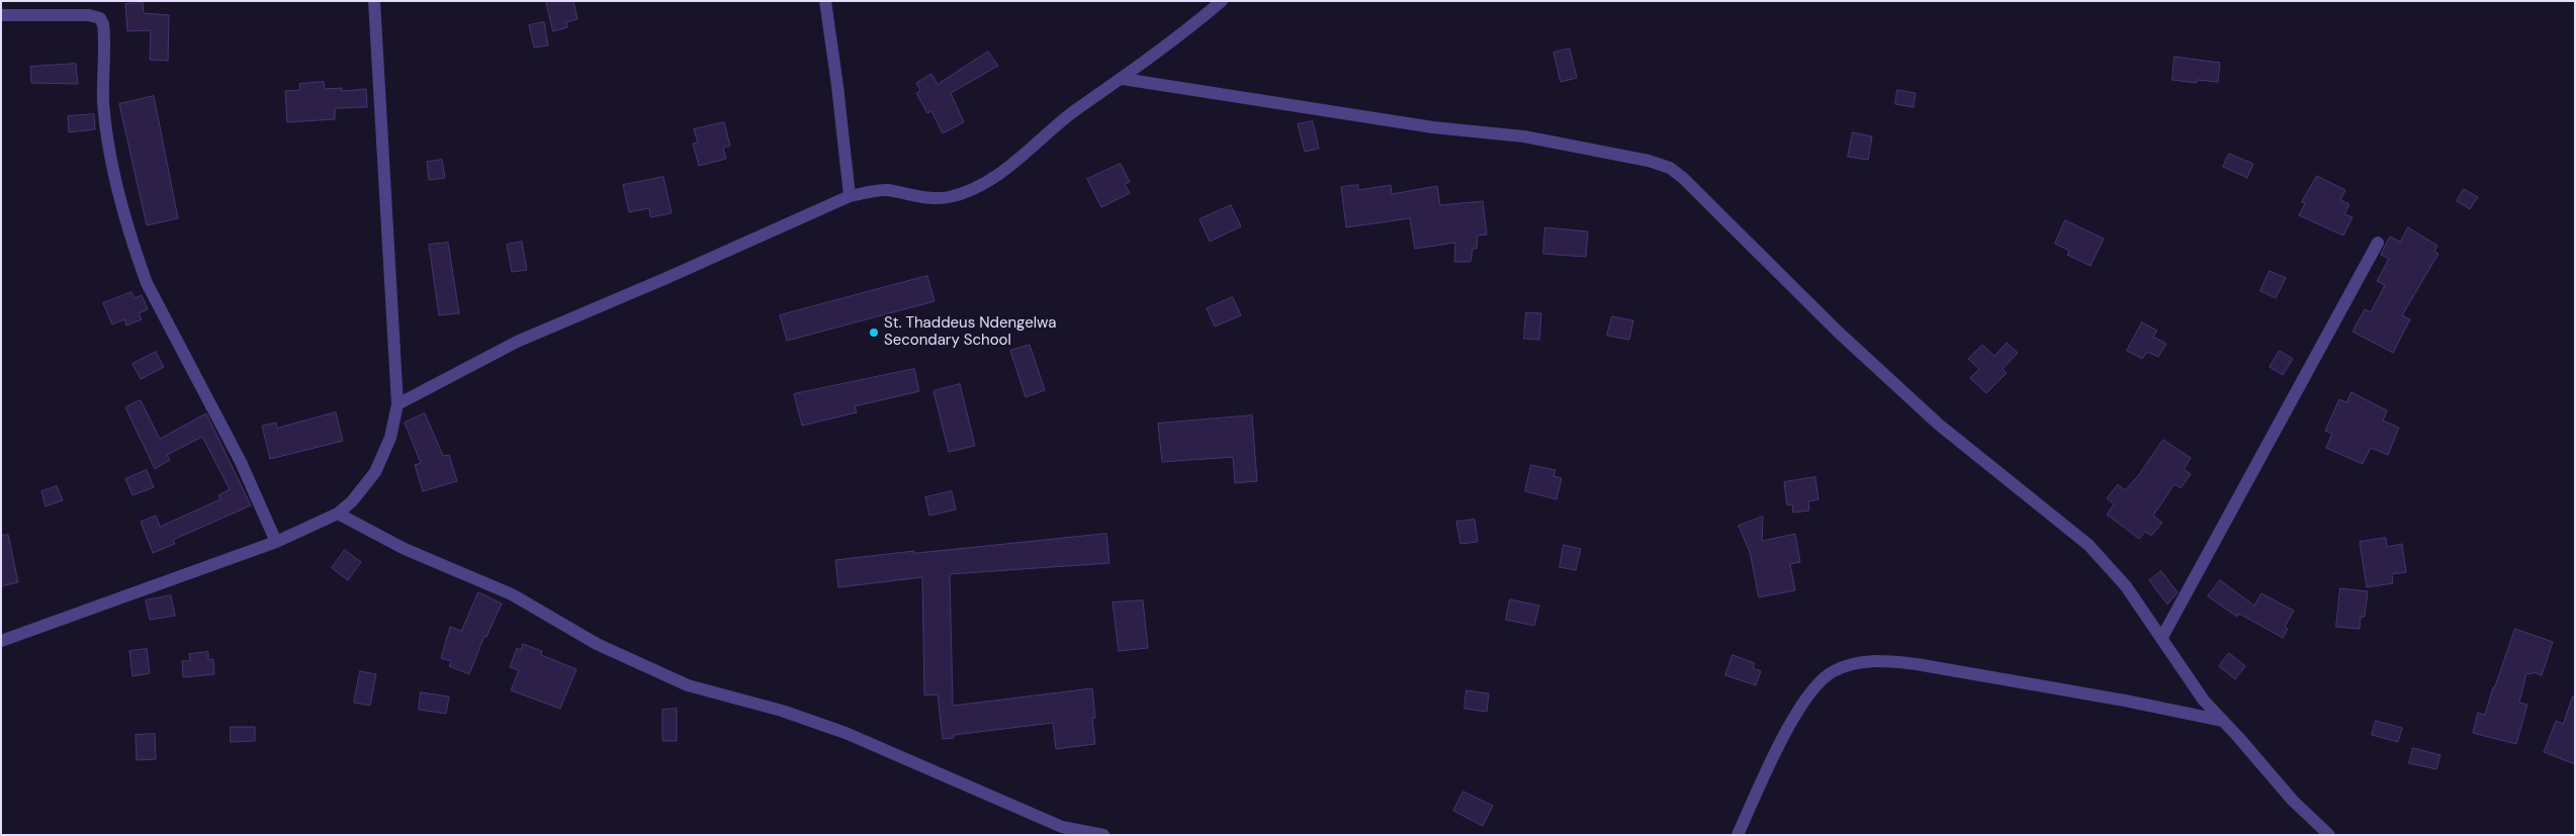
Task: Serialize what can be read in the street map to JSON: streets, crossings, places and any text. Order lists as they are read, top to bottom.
{
  "places": ["St. Thaddeus Ndengelwa Secondary School"]
}
